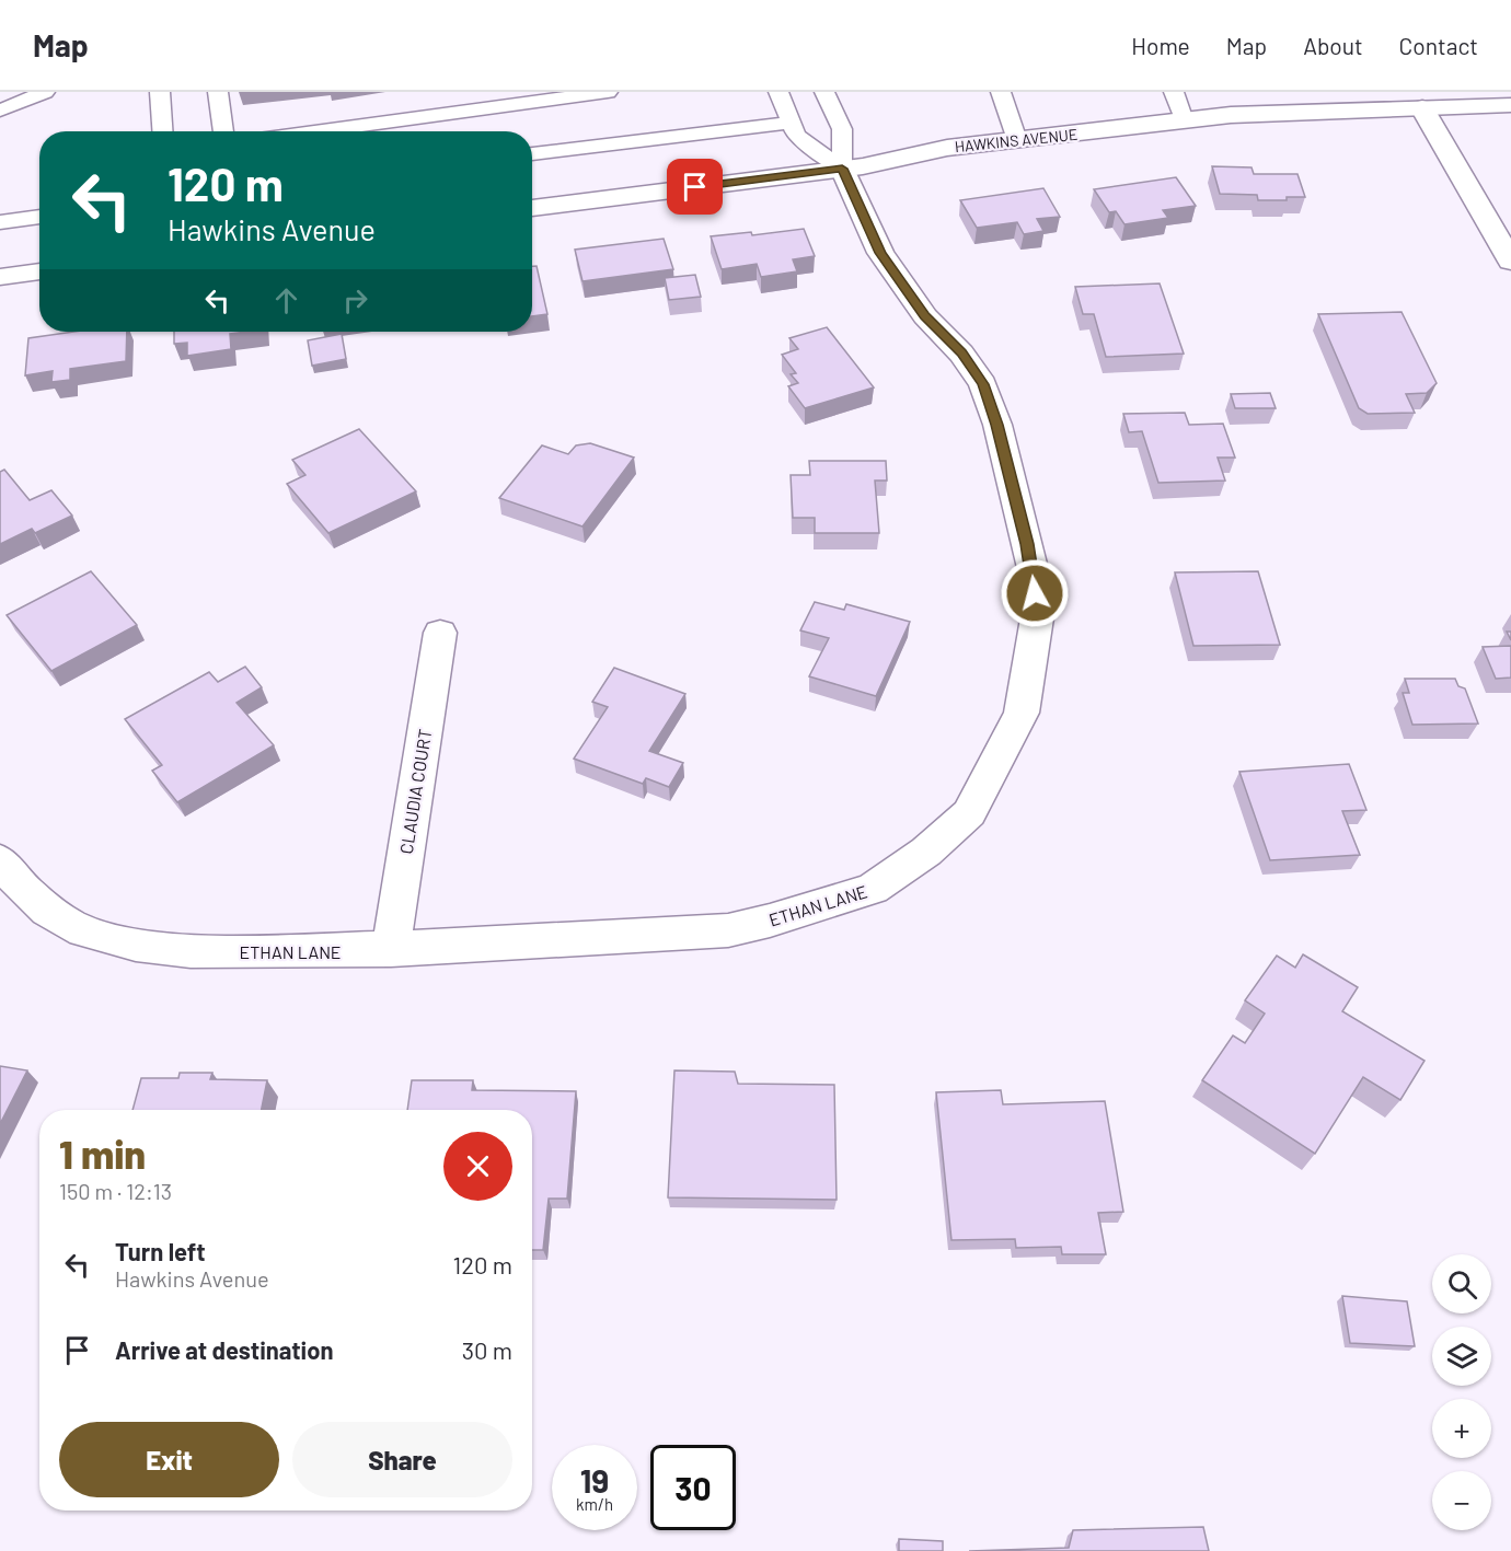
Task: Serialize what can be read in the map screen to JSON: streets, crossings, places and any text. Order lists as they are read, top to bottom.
{
  "streets": {
    "street": ["HAWKINS AVENUE", "CLAUDIA COURT", "ETHAN LANE"]
  },
  "crossings": [
    ["HAWKINS AVENUE", "ETHAN LANE"],
    ["CLAUDIA COURT", "ETHAN LANE"]
  ],
  "page": {
    "header": "Map",
    "nav": [
      "Home",
      "Map",
      "About",
      "Contact"
    ],
    "turn": ["120 m", "Hawkins Avenue"],
    "heading": ["1 min", "150 m · 12:13"],
    "list": [
      {
        "name": "Turn left",
        "note": "Hawkins Avenue",
        "value": "120 m"
      },
      {
        "name": "Arrive at destination",
        "value": "30 m"
      }
    ],
    "map_buttons": ["+", "−"],
    "buttons": ["Exit", "Share"],
    "speed": "19 km/h",
    "limit": "30"
  }
}
